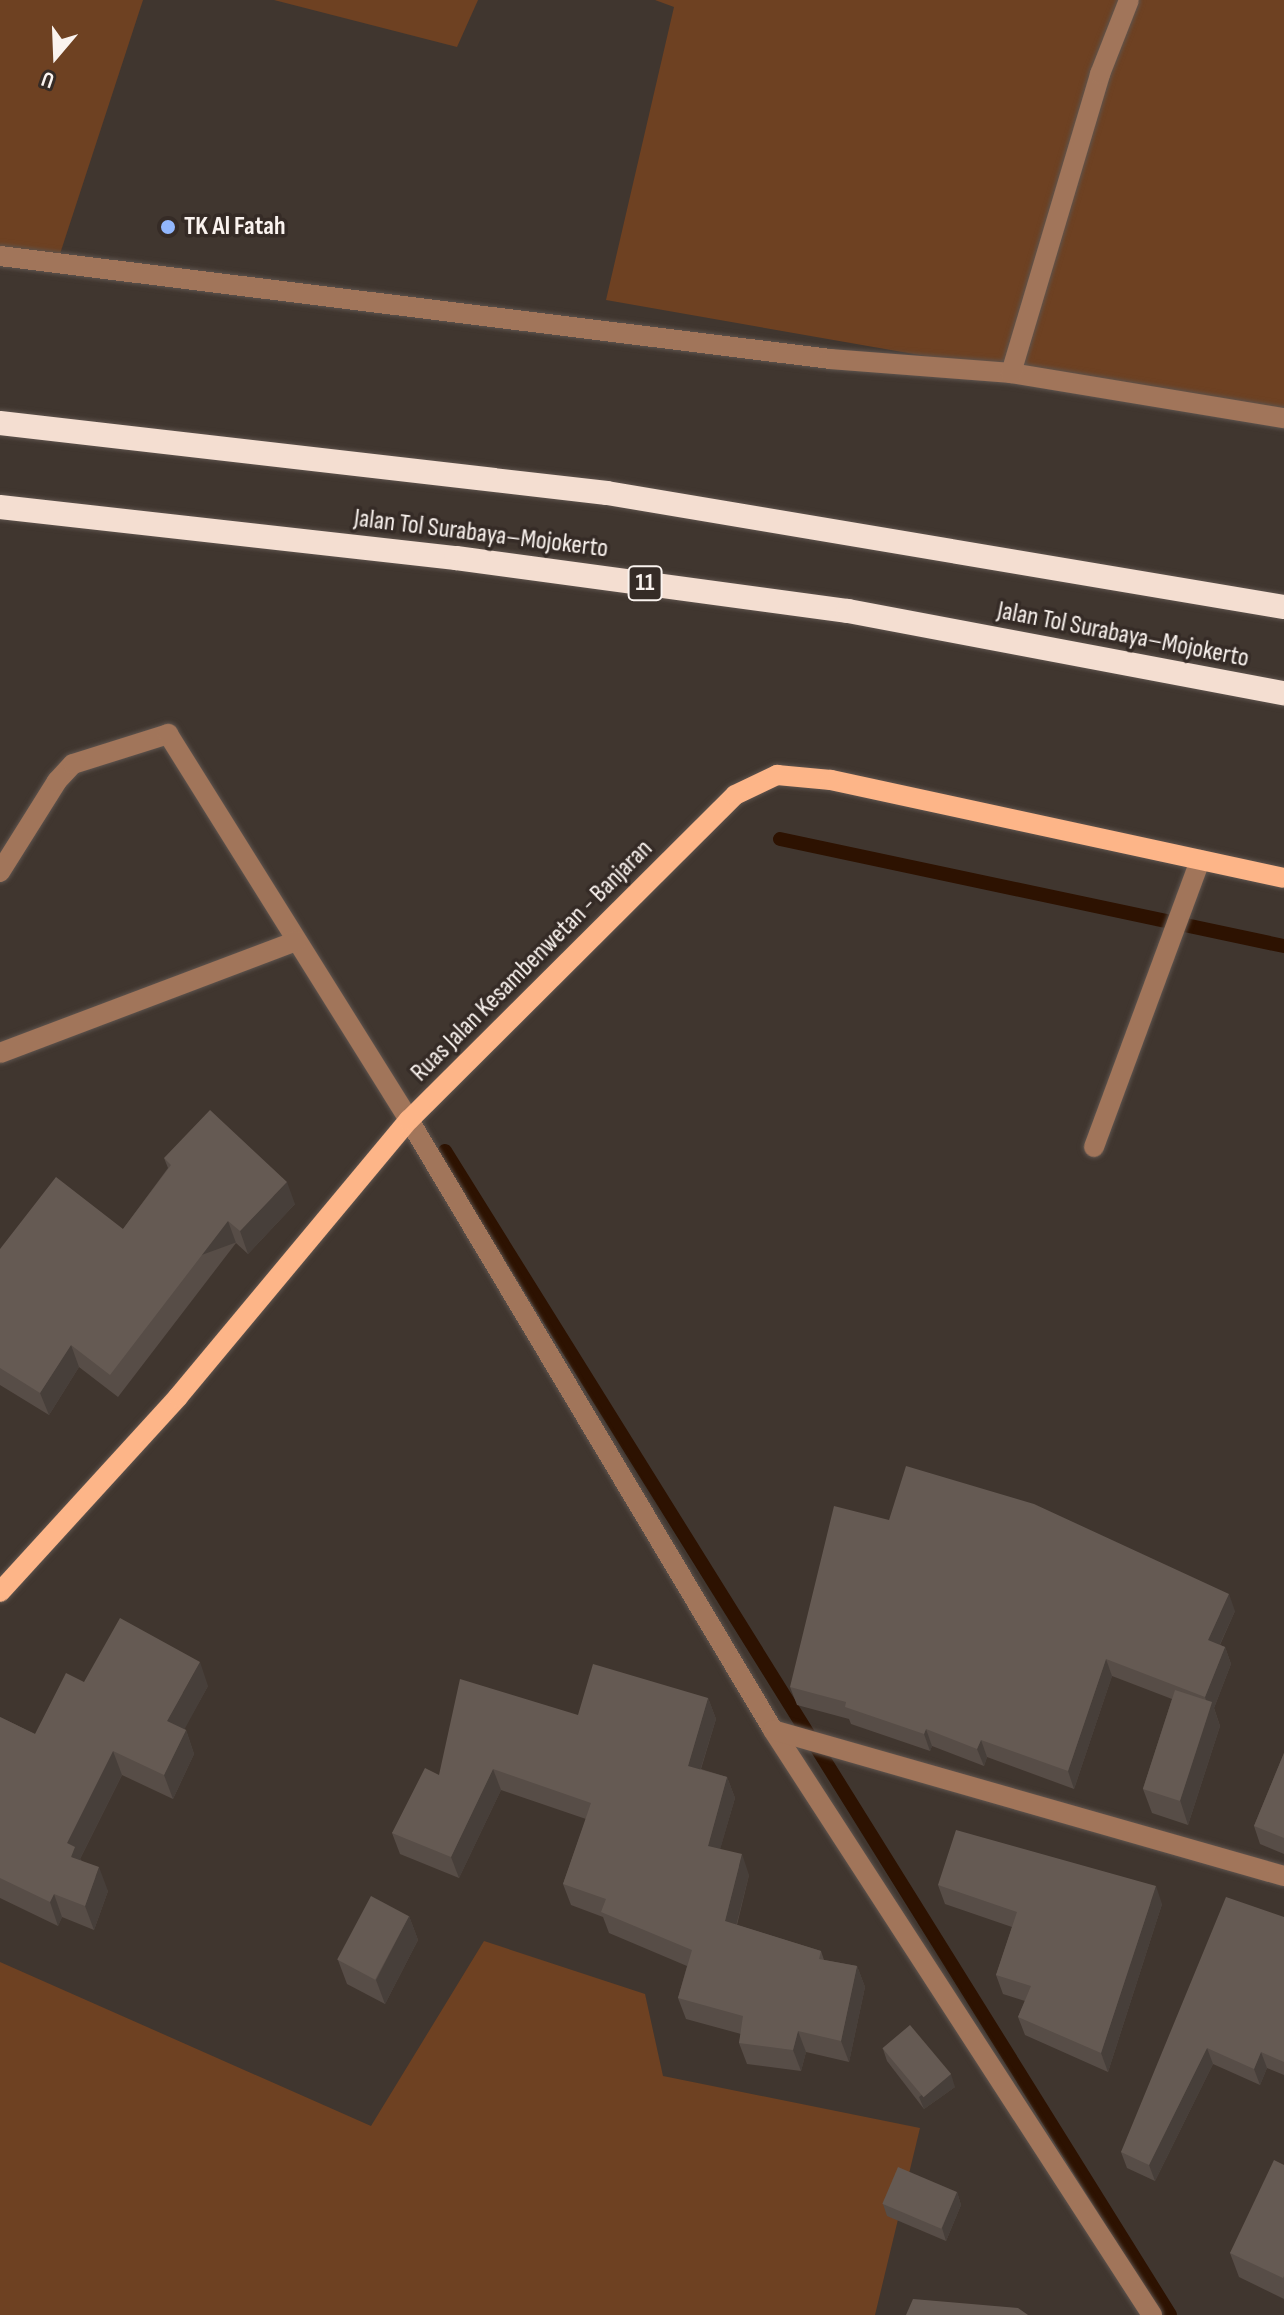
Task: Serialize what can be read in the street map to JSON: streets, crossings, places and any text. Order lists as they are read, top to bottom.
{
  "streets": {
    "highway": ["Jalan Tol Surabaya–Mojokerto", "11"],
    "main road": ["Ruas Jalan Kesambenwetan - Banjaran"]
  },
  "places": ["TK Al Fatah"],
  "north": "bottom"
}
